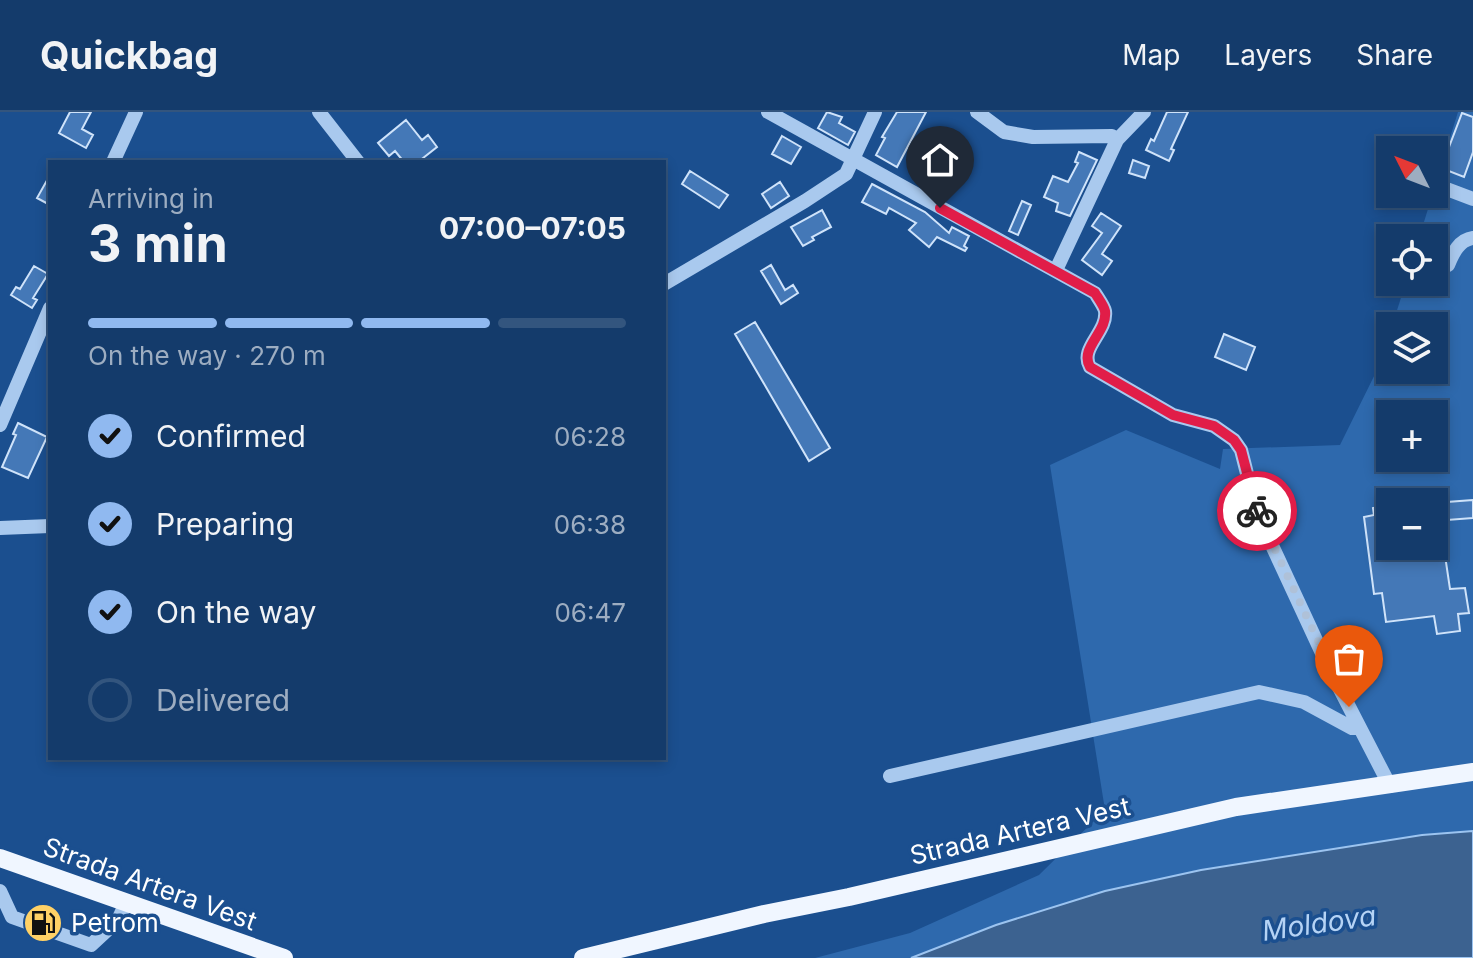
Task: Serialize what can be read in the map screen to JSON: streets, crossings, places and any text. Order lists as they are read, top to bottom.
{
  "streets": {
    "main road": ["Strada Artera Vest"]
  },
  "water": ["Moldova"],
  "places": {
    "fuel station": ["Petrom"]
  },
  "north": "top left",
  "page": {
    "header": "Quickbag",
    "nav": ["Map", "Layers", "Share"],
    "map_buttons": ["+", "−"],
    "heading": ["3 min", "Arriving in", "07:00–07:05"],
    "bar": "On the way · 270 m",
    "list": [
      ["Confirmed", "06:28"],
      ["Preparing", "06:38"],
      ["On the way", "06:47"],
      "Delivered"
    ]
  }
}
